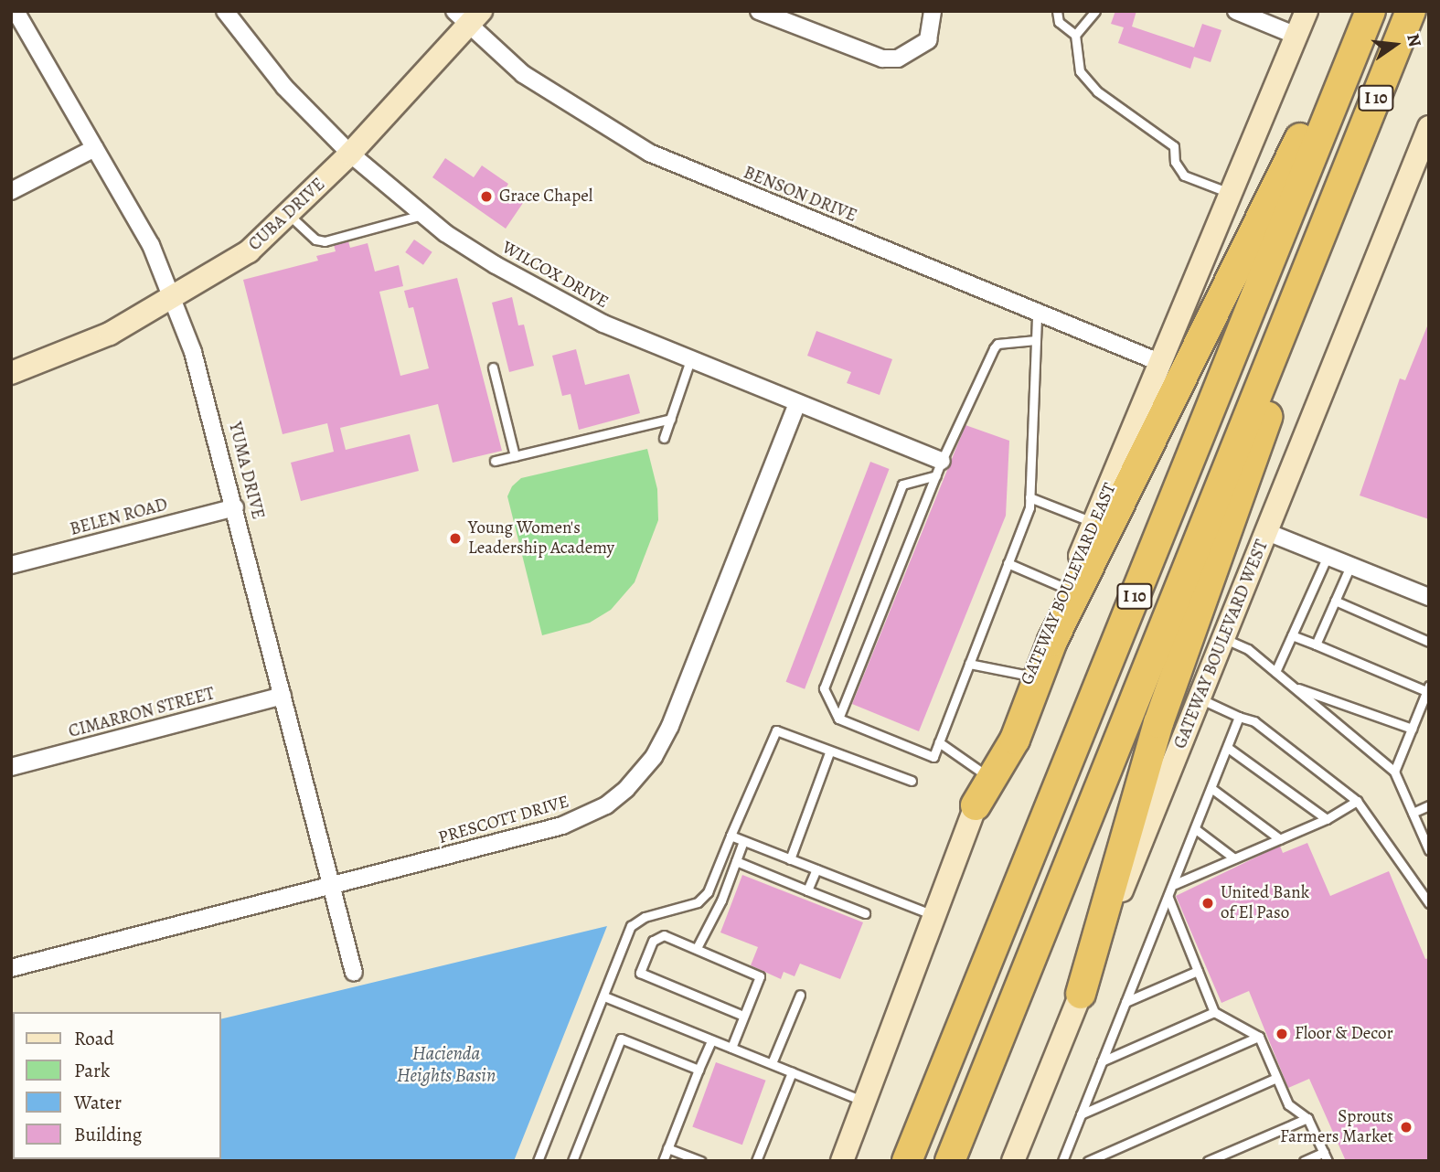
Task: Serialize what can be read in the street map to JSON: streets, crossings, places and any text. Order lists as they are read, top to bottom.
{
  "streets": {
    "highway": ["I 10"],
    "main road": ["CUBA DRIVE", "GATEWAY BOULEVARD EAST", "GATEWAY BOULEVARD WEST"],
    "street": [
      "BENSON DRIVE",
      "WILCOX DRIVE",
      "YUMA DRIVE",
      "BELEN ROAD",
      "CIMARRON STREET",
      "PRESCOTT DRIVE"
    ]
  },
  "crossings": [
    ["BENSON DRIVE", "CUBA DRIVE"],
    ["BENSON DRIVE", "GATEWAY BOULEVARD EAST"],
    ["CUBA DRIVE", "WILCOX DRIVE"],
    ["CUBA DRIVE", "YUMA DRIVE"],
    ["WILCOX DRIVE", "PRESCOTT DRIVE"],
    ["YUMA DRIVE", "BELEN ROAD"],
    ["YUMA DRIVE", "CIMARRON STREET"],
    ["YUMA DRIVE", "PRESCOTT DRIVE"]
  ],
  "water": ["Hacienda Heights Basin"],
  "places": [
    "Grace Chapel",
    "Young Women's Leadership Academy",
    "United Bank of El Paso",
    "Floor & Decor",
    "Sprouts Farmers Market"
  ],
  "legend": [
    "Road",
    "Park",
    "Water",
    "Building"
  ],
  "north": "right"
}
